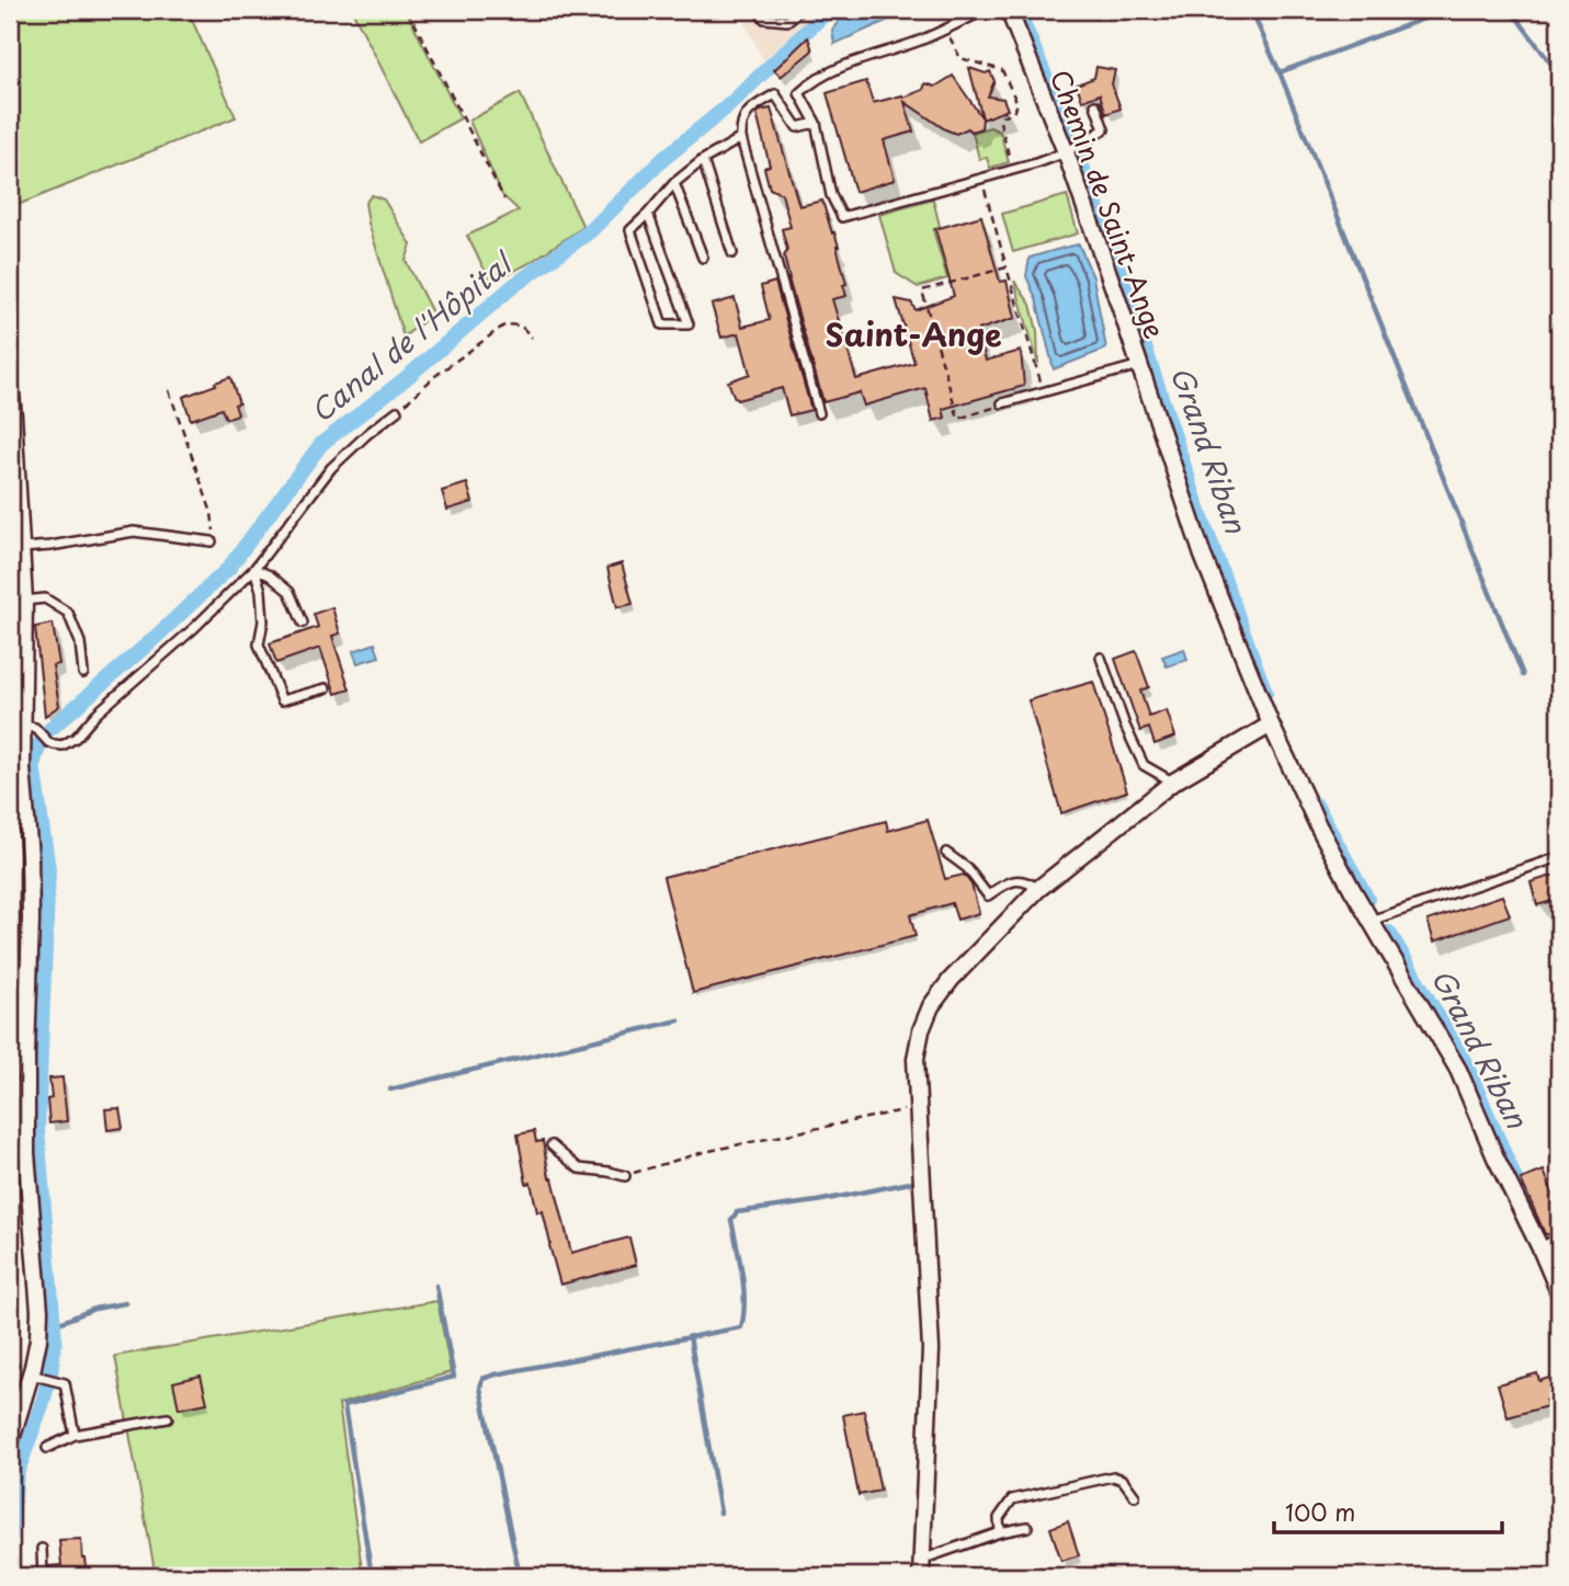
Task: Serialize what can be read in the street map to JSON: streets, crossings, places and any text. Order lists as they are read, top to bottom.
{
  "streets": {
    "street": ["Chemin de Saint-Ange"]
  },
  "districts": ["Saint-Ange"],
  "water": ["Canal de l'Hôpital", "Grand Riban"],
  "scale_bar": "100 m"
}
